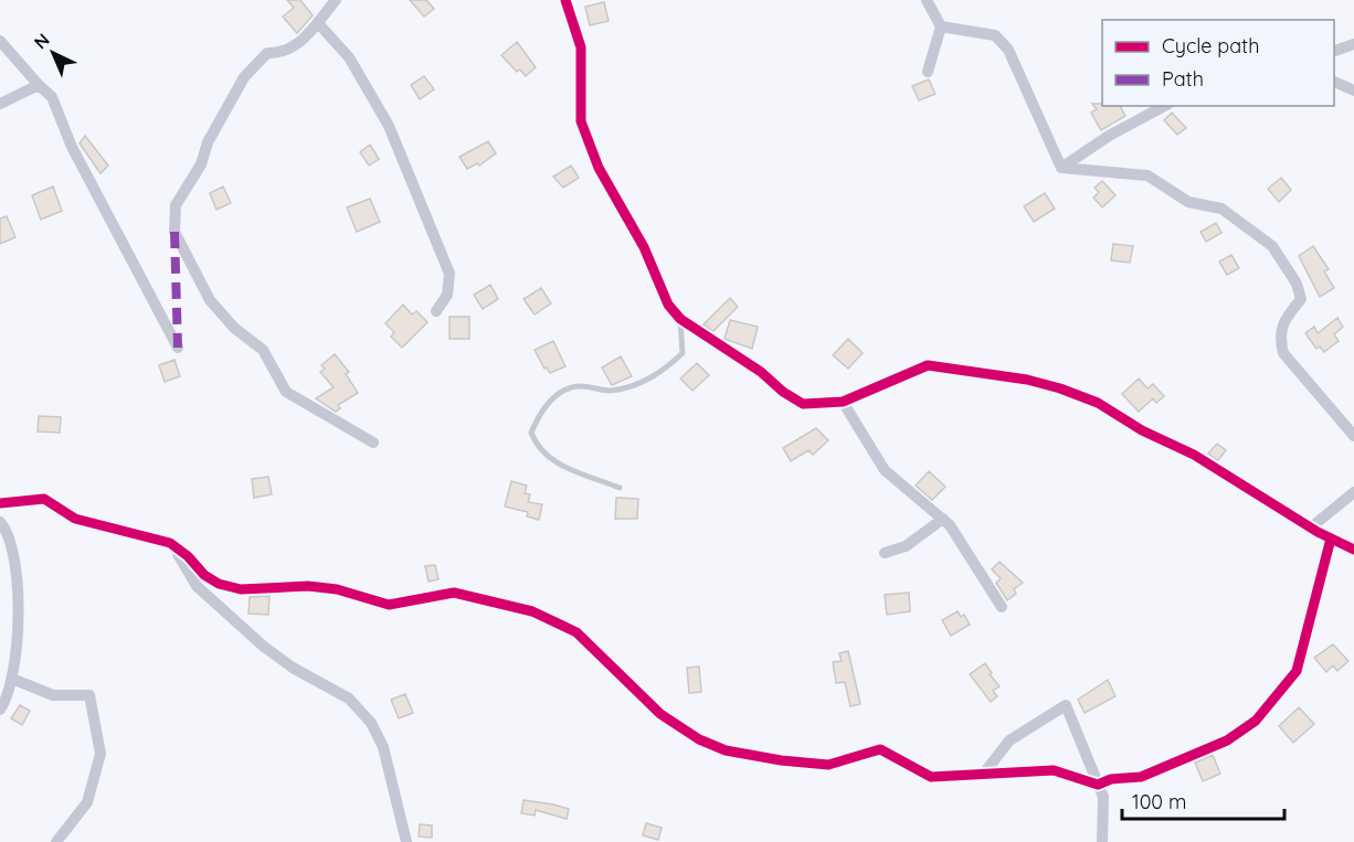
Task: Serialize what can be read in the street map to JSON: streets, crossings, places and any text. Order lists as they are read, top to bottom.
{
  "legend": ["Cycle path", "Path"],
  "scale_bar": "100 m",
  "north": "top left"
}
